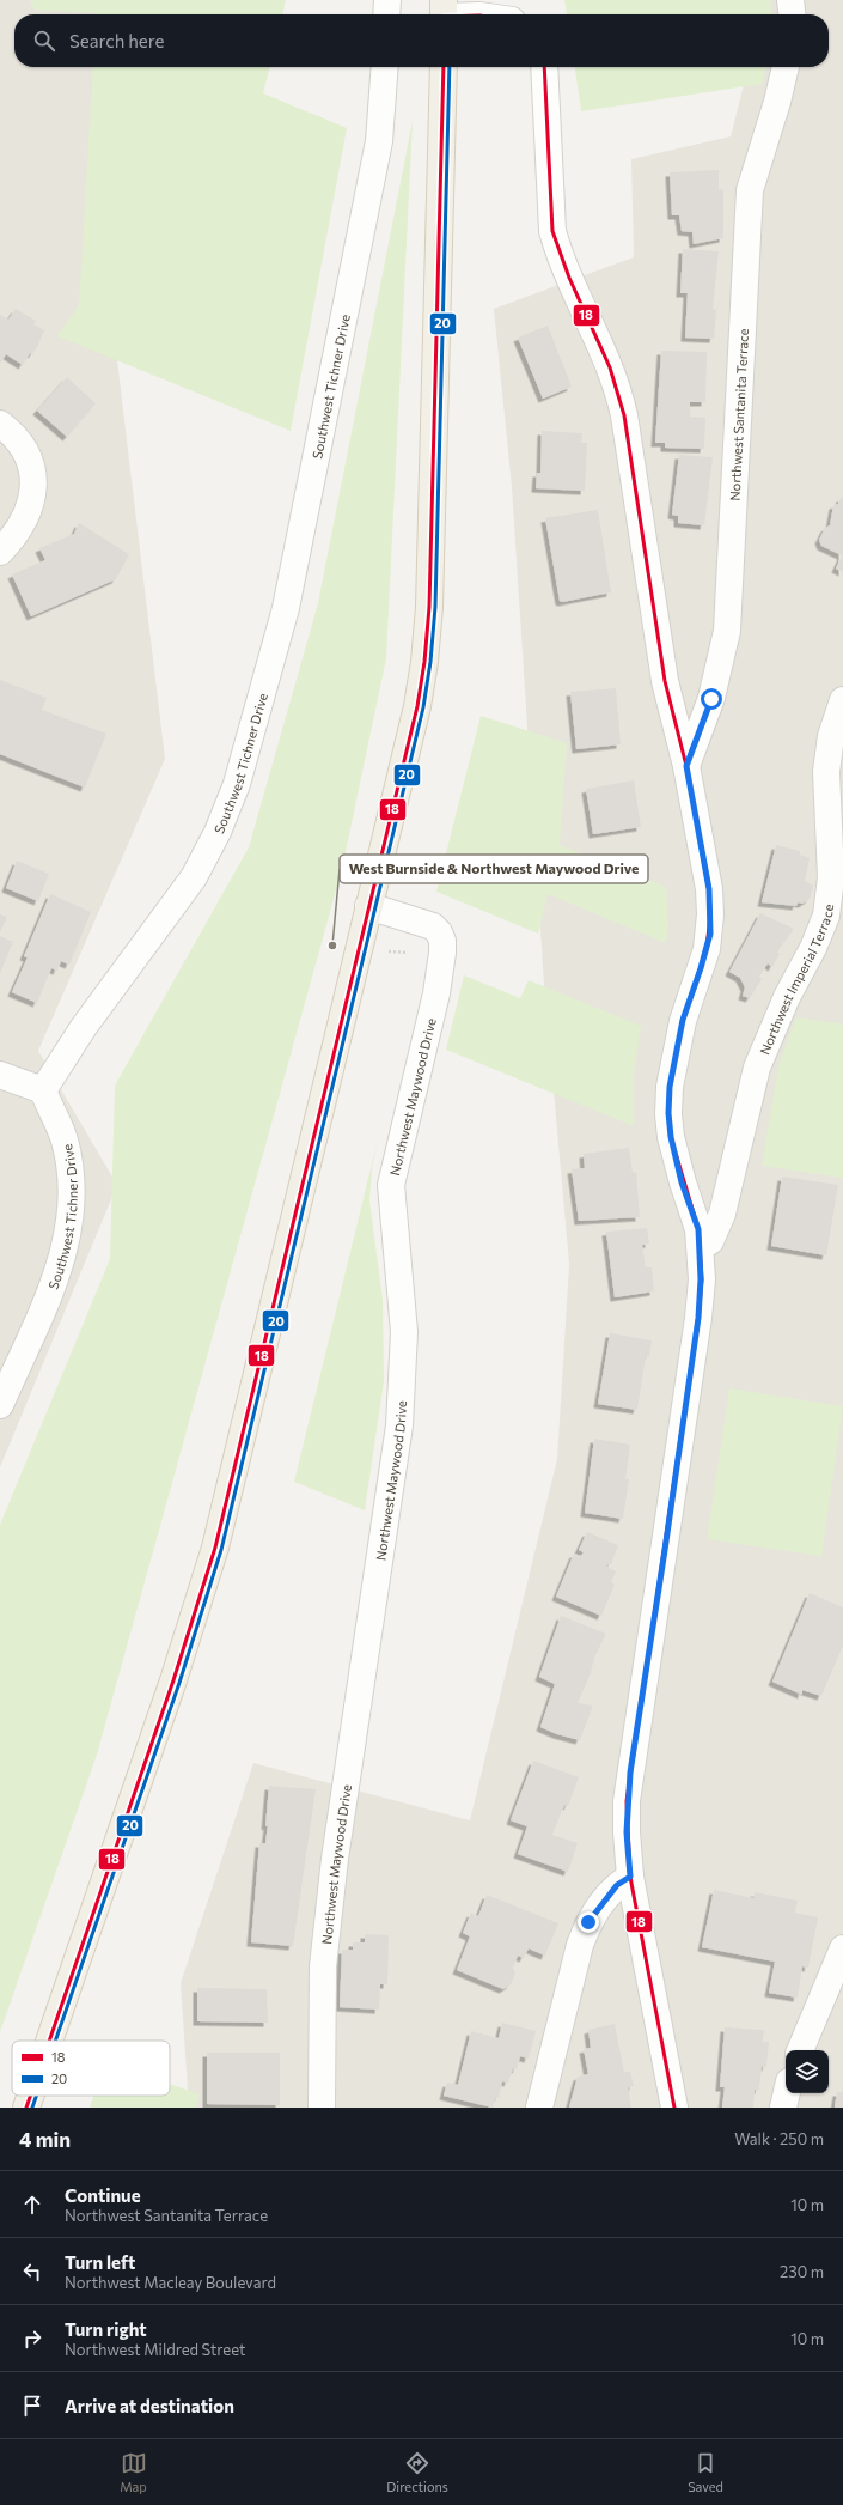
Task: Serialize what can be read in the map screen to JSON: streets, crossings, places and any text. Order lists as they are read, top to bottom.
{
  "streets": {
    "street": [
      "Southwest Tichner Drive",
      "Northwest Santanita Terrace",
      "Northwest Imperial Terrace",
      "Northwest Maywood Drive"
    ]
  },
  "places": ["West Burnside & Northwest Maywood Drive"],
  "lines": ["transit line 18", "transit line 20"],
  "legend": ["18", "20"],
  "page": {
    "search": "Search here",
    "heading": ["4 min", "Walk · 250 m"],
    "list": [
      ["Continue", "Northwest Santanita Terrace", "10 m"],
      ["Turn left", "Northwest Macleay Boulevard", "230 m"],
      ["Turn right", "Northwest Mildred Street", "10 m"],
      "Arrive at destination"
    ],
    "nav": ["Map", "Directions", "Saved"]
  }
}
